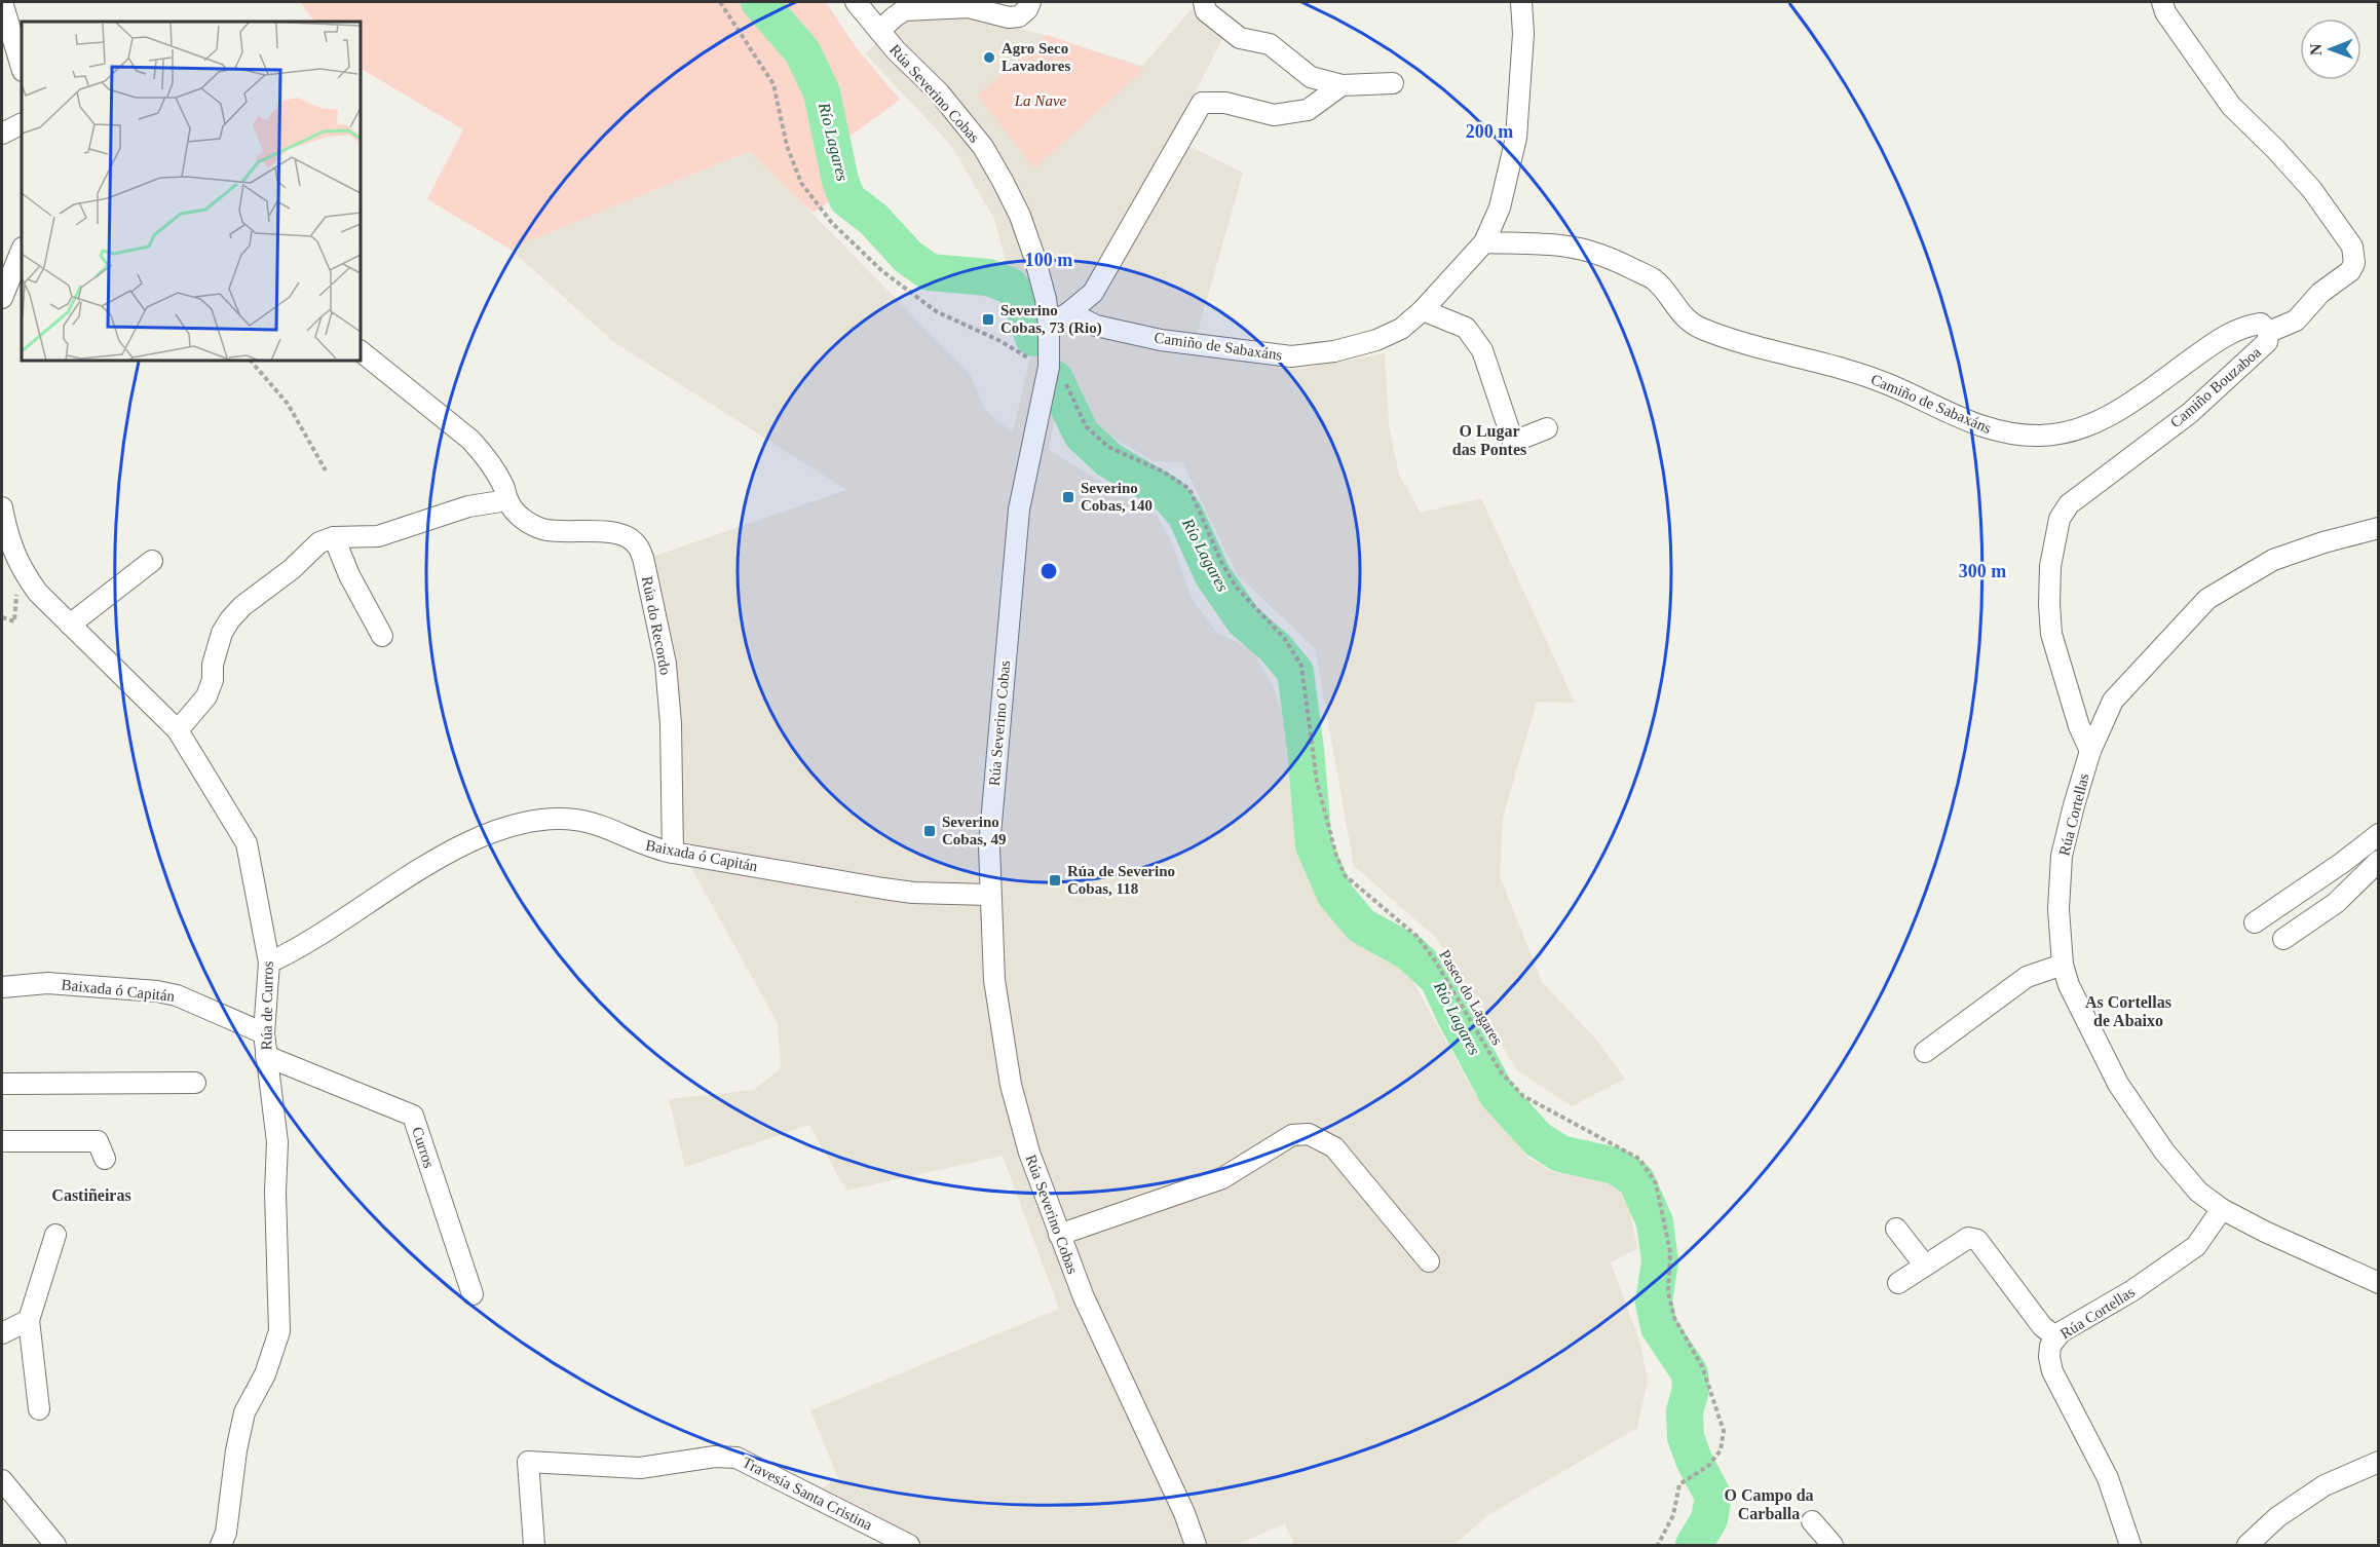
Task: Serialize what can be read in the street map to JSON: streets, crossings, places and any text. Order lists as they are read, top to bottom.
{
  "streets": {
    "street": [
      "Rúa Severino Cobas",
      "Camiño de Sabaxáns",
      "Camiño Bouzaboa",
      "Rúa do Recordo",
      "Rúa Cortellas",
      "Baixada ó Capitán",
      "Rúa de Curros",
      "Curros",
      "Travesía Santa Cristina"
    ],
    "path": ["Paseo do Lagares"]
  },
  "crossings": [
    ["Rúa Severino Cobas", "Baixada ó Capitán"],
    ["Camiño de Sabaxáns", "Camiño Bouzaboa"],
    ["Camiño Bouzaboa", "Rúa Cortellas"],
    ["Rúa do Recordo", "Baixada ó Capitán"],
    ["Baixada ó Capitán", "Rúa de Curros"],
    ["Rúa de Curros", "Curros"]
  ],
  "districts": [
    "O Lugar das Pontes",
    "As Cortellas de Abaixo",
    "Castiñeiras",
    "O Campo da Carballa"
  ],
  "water": ["Río Lagares"],
  "parks": ["La Nave"],
  "places": {
    "other": ["Agro Seco Lavadores"],
    "transit": [
      "Severino Cobas, 73 (Rio)",
      "Severino Cobas, 140",
      "Severino Cobas, 49",
      "Rúa de Severino Cobas, 118"
    ]
  },
  "north": "left",
  "rings": ["200 m", "100 m", "300 m"]
}
